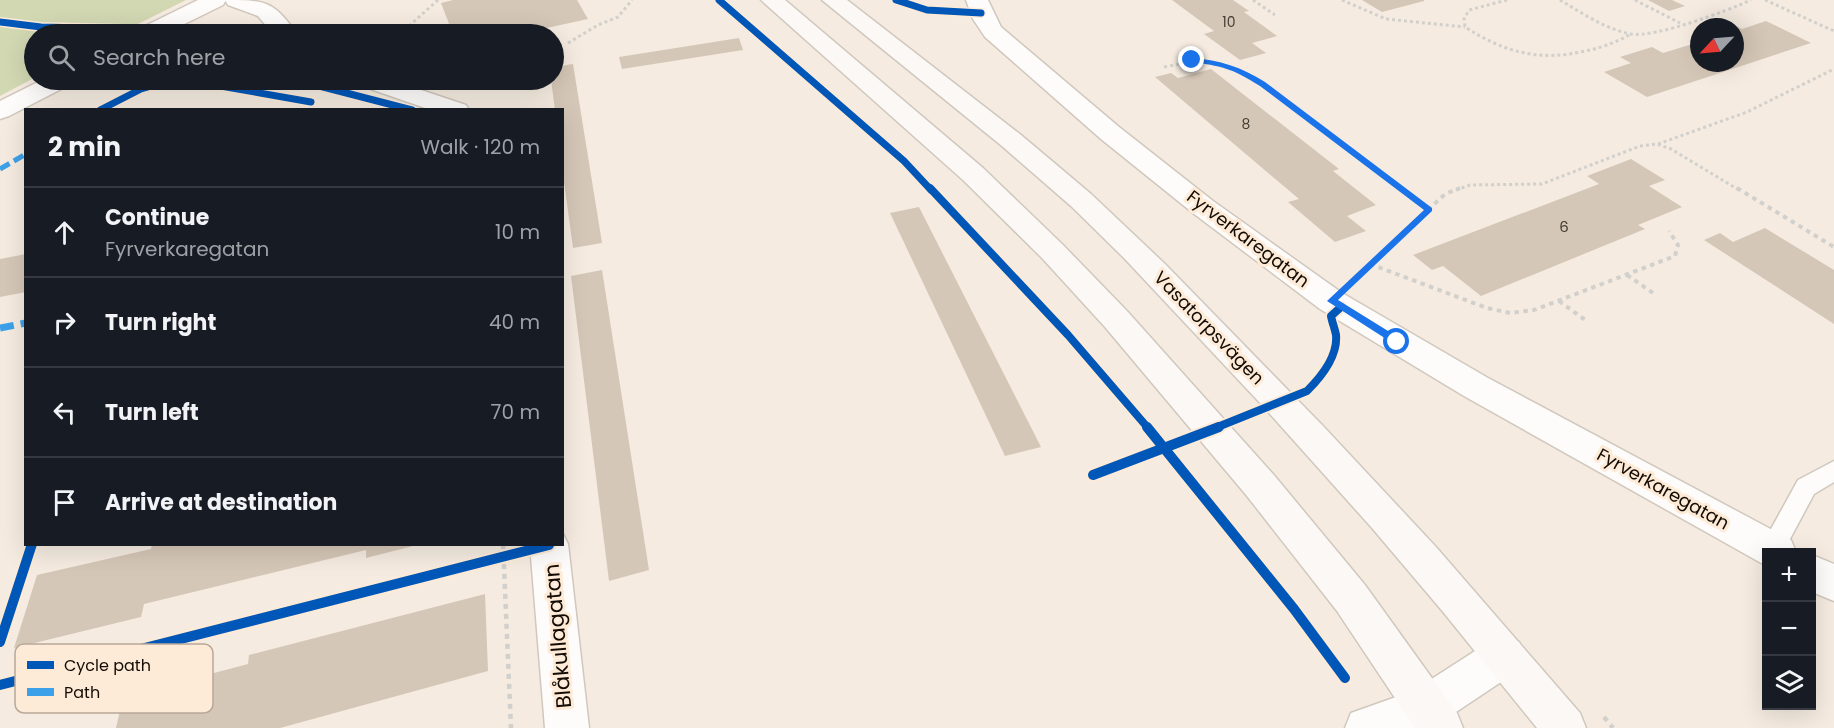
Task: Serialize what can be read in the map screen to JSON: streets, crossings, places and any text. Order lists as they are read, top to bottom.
{
  "streets": {
    "main road": ["Vasatorpsvägen"],
    "street": ["Fyrverkaregatan", "Blåkullagatan"]
  },
  "house_numbers": ["10", "8", "6"],
  "legend": ["Cycle path", "Path"],
  "north": "bottom left",
  "page": {
    "search": "Search here",
    "heading": ["2 min", "Walk · 120 m"],
    "list": [
      ["Continue", "Fyrverkaregatan", "10 m"],
      ["Turn right", "40 m"],
      ["Turn left", "70 m"],
      "Arrive at destination"
    ],
    "map_buttons": ["+", "−"]
  }
}
